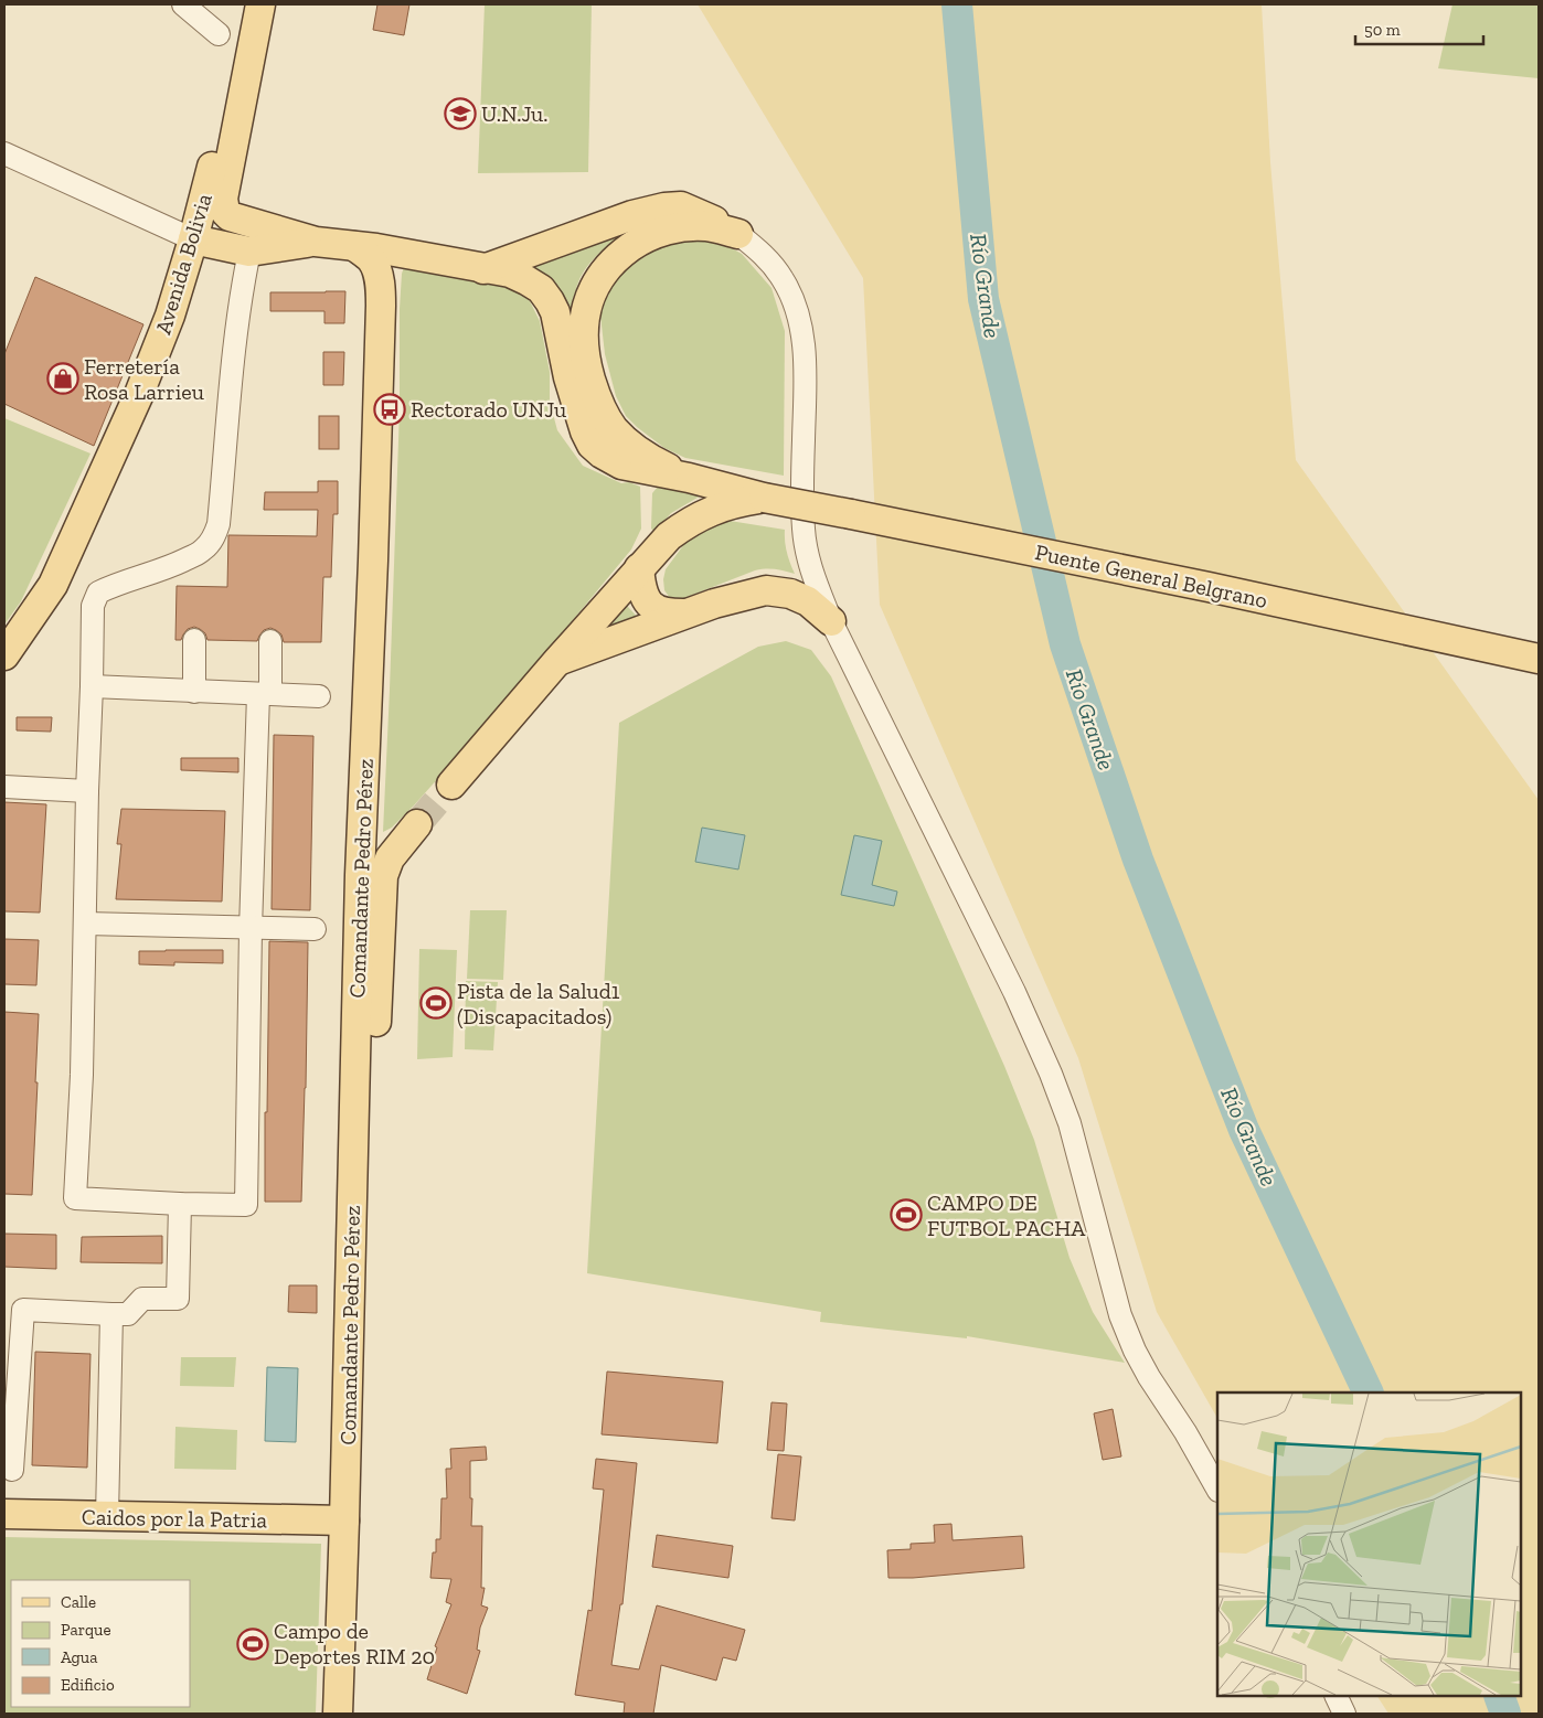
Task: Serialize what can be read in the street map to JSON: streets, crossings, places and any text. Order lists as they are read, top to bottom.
{
  "streets": {
    "main road": [
      "Avenida Bolivia",
      "Puente General Belgrano",
      "Comandante Pedro Pérez",
      "Caidos por la Patria"
    ]
  },
  "crossings": [
    ["Comandante Pedro Pérez", "Caidos por la Patria"]
  ],
  "water": ["Río Grande"],
  "places": {
    "school or university": ["U.N.Ju."],
    "shop": ["Ferretería Rosa Larrieu"],
    "bus stop": ["Rectorado UNJu"],
    "sports": ["Pista de la Salud1 (Discapacitados)", "CAMPO DE FUTBOL PACHA", "Campo de Deportes RIM 20"]
  },
  "legend": [
    "Calle",
    "Parque",
    "Agua",
    "Edificio"
  ],
  "scale_bar": "50 m"
}
